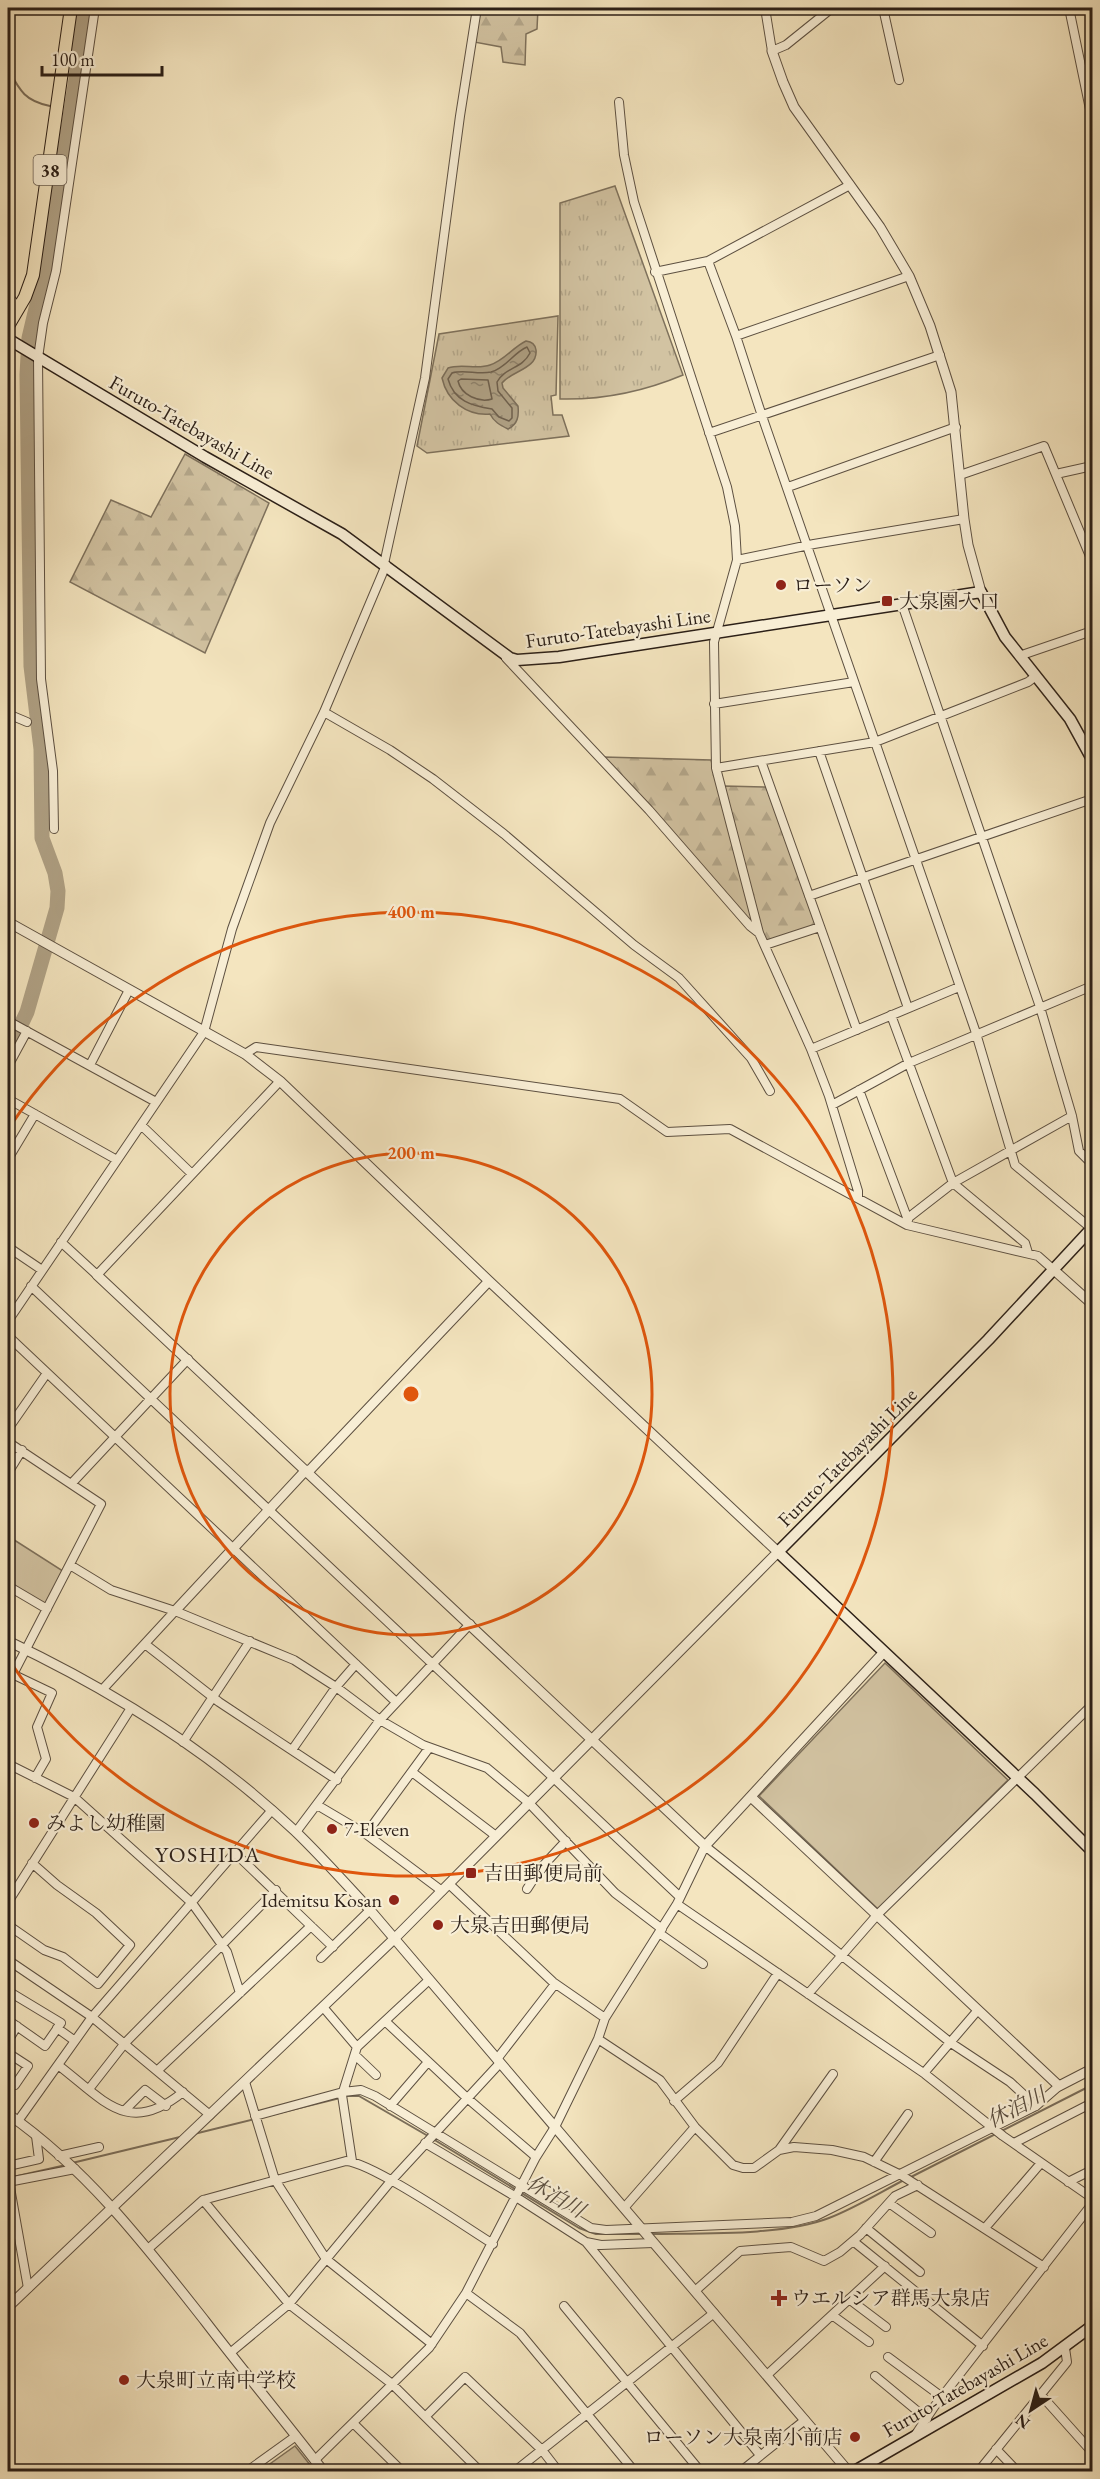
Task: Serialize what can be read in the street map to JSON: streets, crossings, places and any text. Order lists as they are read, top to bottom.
{
  "streets": {
    "main road": ["38", "Furuto-Tatebayashi Line"]
  },
  "districts": ["YOSHIDA"],
  "water": ["休泊川"],
  "places": {
    "other": [
      "ローソン",
      "みよし幼稚園",
      "7-Eleven",
      "Idemitsu Kosan",
      "大泉吉田郵便局",
      "大泉町立南中学校",
      "ローソン大泉南小前店"
    ],
    "transit": ["大泉園入口", "吉田郵便局前"],
    "health": ["ウエルシア群馬大泉店"]
  },
  "scale_bar": "100 m",
  "north": "bottom left",
  "rings": ["400 m", "200 m"]
}
